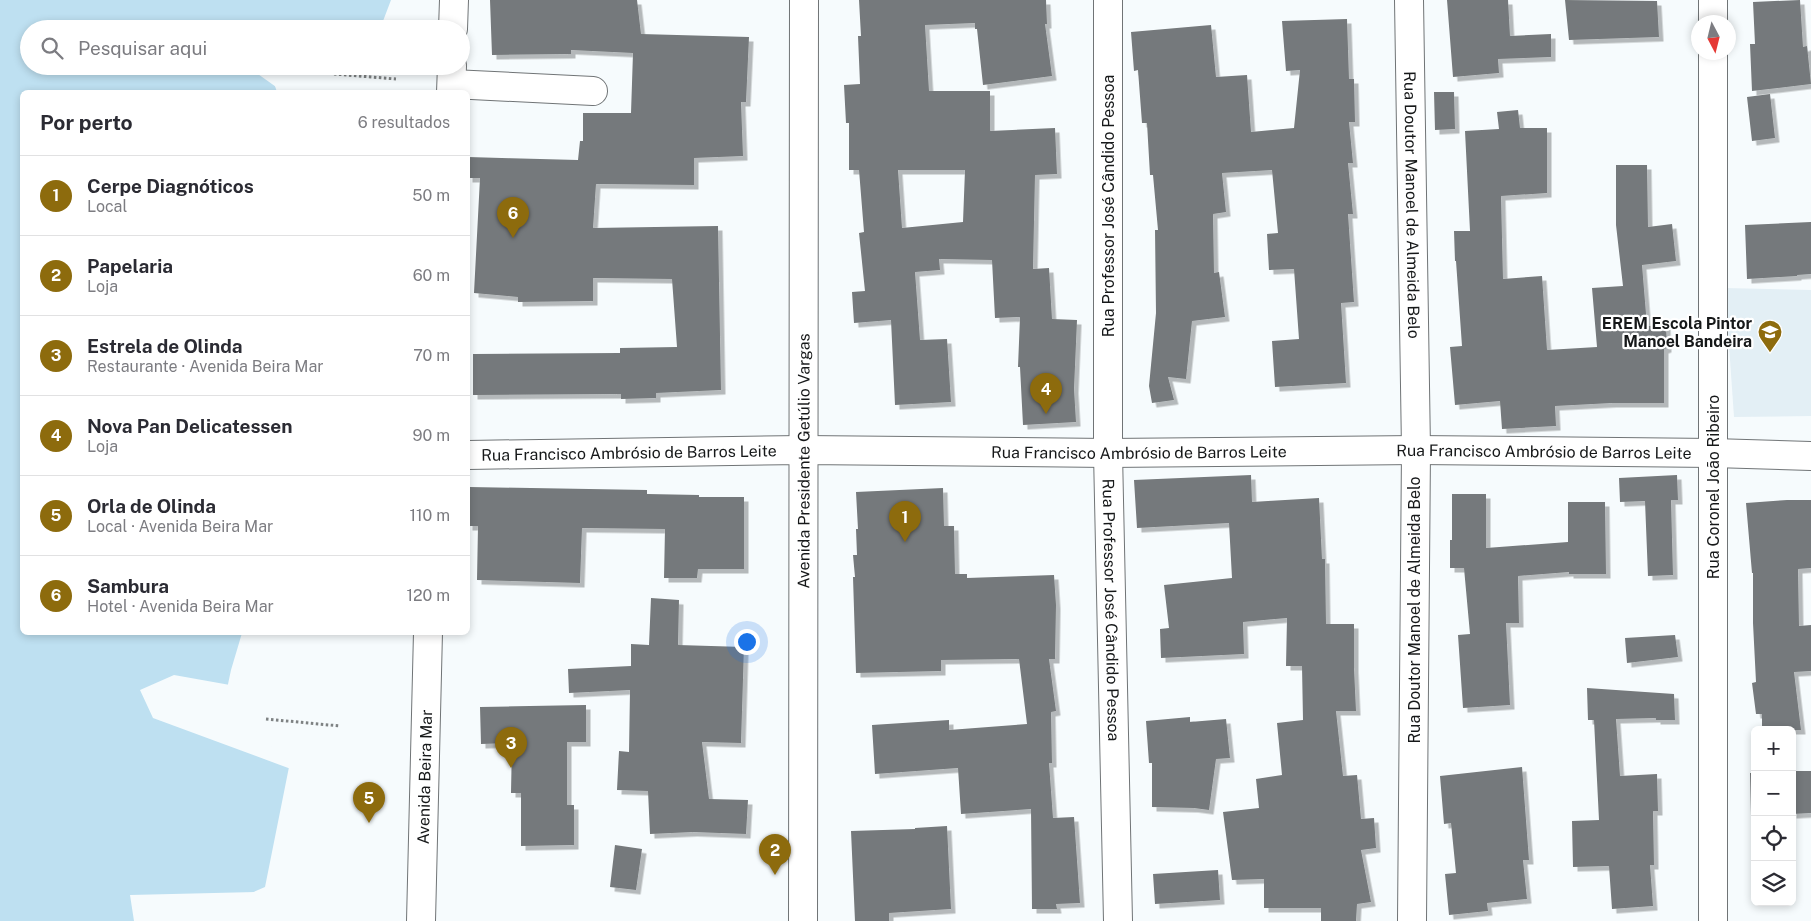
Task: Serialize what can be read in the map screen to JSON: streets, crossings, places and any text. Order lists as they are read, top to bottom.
{
  "streets": {
    "street": [
      "Rua Professor José Cândido Pessoa",
      "Rua Doutor Manoel de Almeida Belo",
      "Rua Francisco Ambrósio de Barros Leite",
      "Avenida Presidente Getúlio Vargas",
      "Rua Coronel João Ribeiro",
      "Avenida Beira Mar"
    ]
  },
  "crossings": [
    ["Rua Professor José Cândido Pessoa", "Rua Francisco Ambrósio de Barros Leite"],
    ["Rua Doutor Manoel de Almeida Belo", "Rua Francisco Ambrósio de Barros Leite"],
    ["Rua Francisco Ambrósio de Barros Leite", "Avenida Presidente Getúlio Vargas"],
    ["Rua Francisco Ambrósio de Barros Leite", "Rua Coronel João Ribeiro"]
  ],
  "places": {
    "school or university": ["EREM Escola Pintor Manoel Bandeira"]
  },
  "north": "bottom",
  "page": {
    "search": "Pesquisar aqui",
    "heading": ["Por perto", "6 resultados"],
    "list": [
      {
        "mark": "1",
        "name": "Cerpe Diagnóticos",
        "note": "Local",
        "value": "50 m"
      },
      {
        "mark": "2",
        "name": "Papelaria",
        "note": "Loja",
        "value": "60 m"
      },
      {
        "mark": "3",
        "name": "Estrela de Olinda",
        "note": "Restaurante · Avenida Beira Mar",
        "value": "70 m"
      },
      {
        "mark": "4",
        "name": "Nova Pan Delicatessen",
        "note": "Loja",
        "value": "90 m"
      },
      {
        "mark": "5",
        "name": "Orla de Olinda",
        "note": "Local · Avenida Beira Mar",
        "value": "110 m"
      },
      {
        "mark": "6",
        "name": "Sambura",
        "note": "Hotel · Avenida Beira Mar",
        "value": "120 m"
      }
    ],
    "pins": [
      "6",
      "4",
      "1",
      "3",
      "5",
      "2"
    ],
    "map_buttons": ["+", "−"]
  }
}
